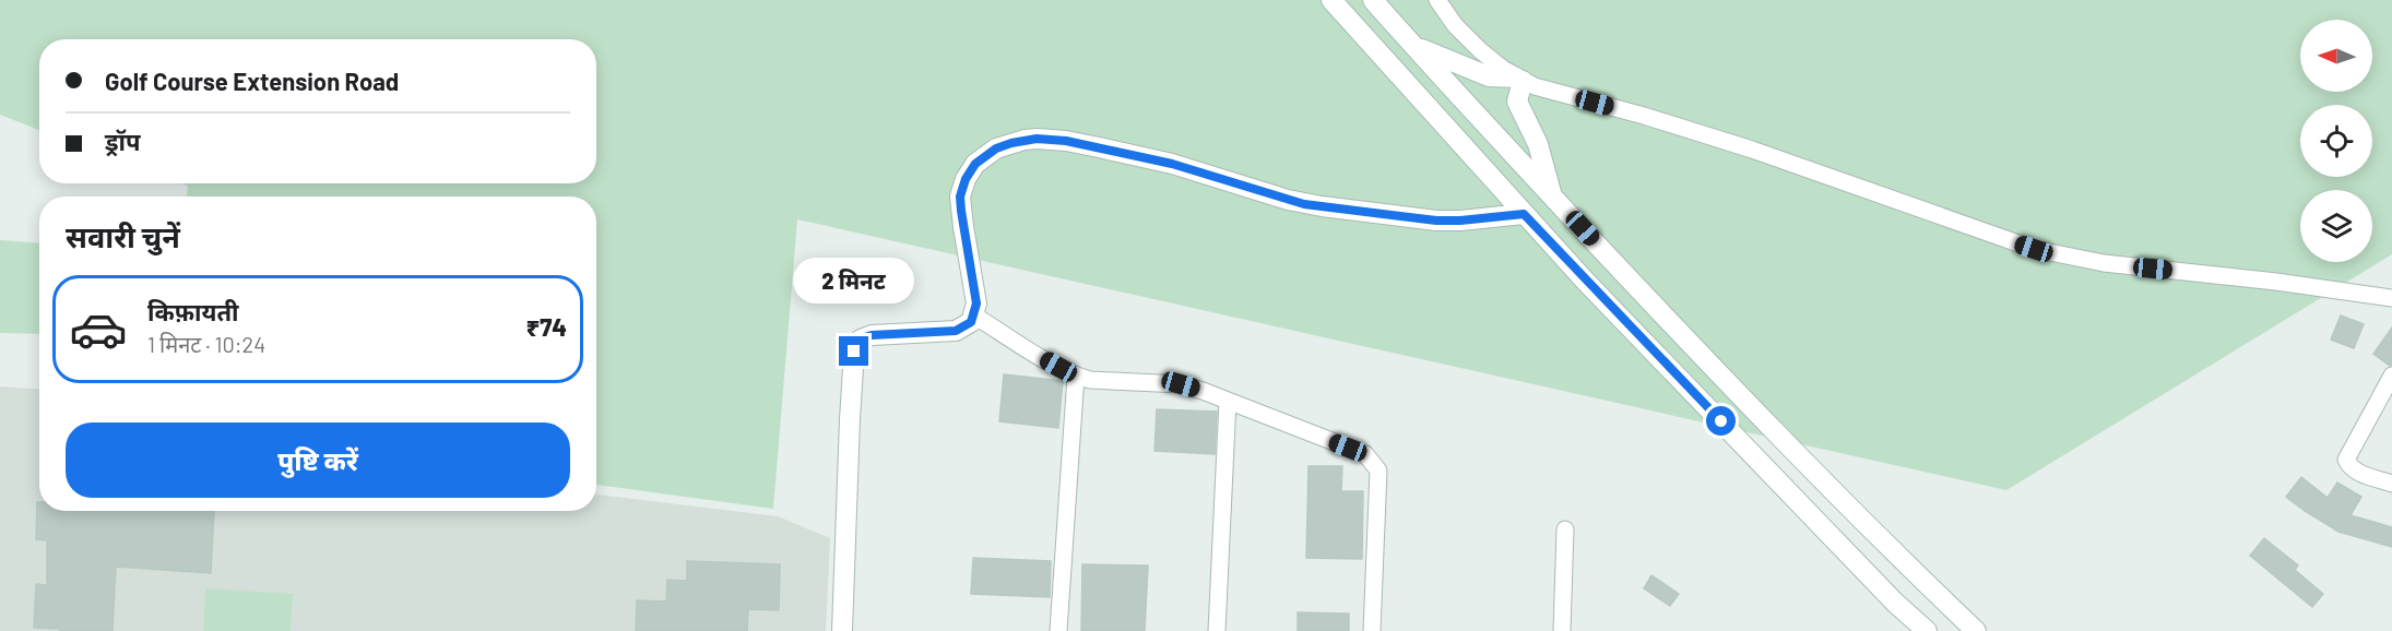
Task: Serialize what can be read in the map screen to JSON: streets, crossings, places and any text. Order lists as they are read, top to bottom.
{
  "north": "left",
  "page": {
    "banner": ["Golf Course Extension Road", "ड्रॉप"],
    "heading": "सवारी चुनें",
    "bubble": "2 मिनट",
    "list": [
      {
        "name": "किफ़ायती",
        "note": "1 मिनट · 10:24",
        "value": "₹74"
      }
    ],
    "buttons": "पुष्टि करें"
  }
}
